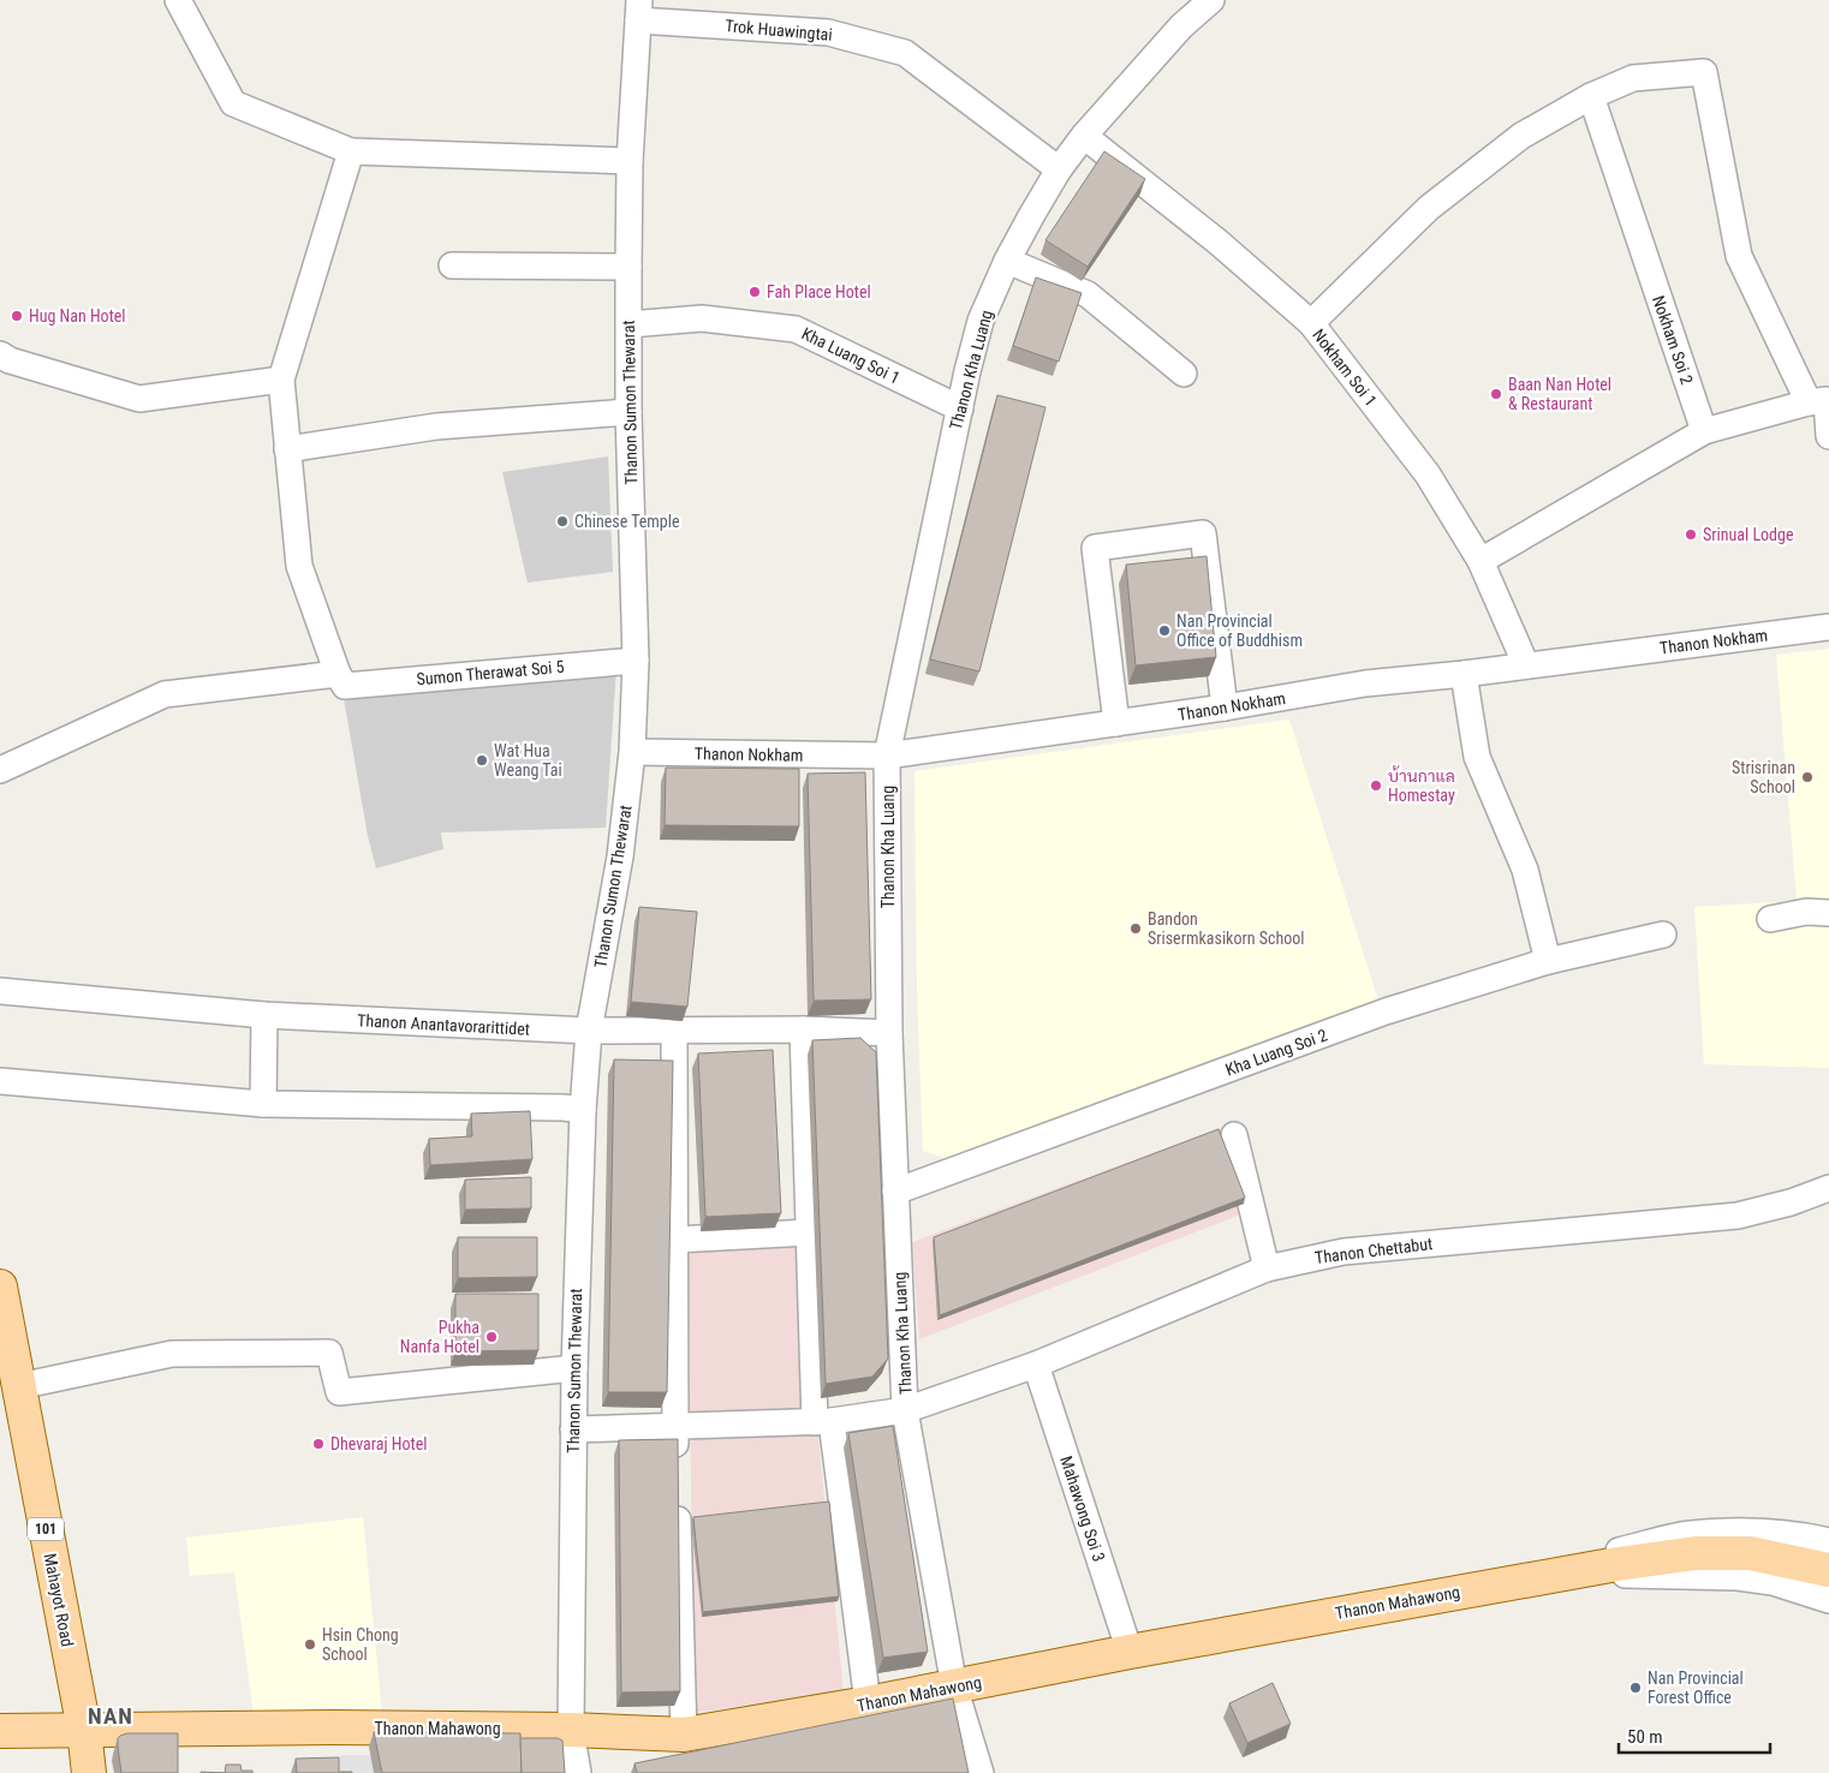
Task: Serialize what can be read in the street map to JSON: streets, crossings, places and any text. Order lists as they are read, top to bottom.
{
  "streets": {
    "main road": ["101", "Mahayot Road", "Thanon Mahawong"],
    "street": [
      "Trok Huawingtai",
      "Nokham Soi 2",
      "Kha Luang Soi 1",
      "Nokham Soi 1",
      "Thanon Kha Luang",
      "Thanon Sumon Thewarat",
      "Thanon Nokham",
      "Sumon Therawat Soi 5",
      "Thanon Anantavorarittidet",
      "Kha Luang Soi 2",
      "Thanon Chettabut",
      "Mahawong Soi 3"
    ]
  },
  "crossings": [
    ["Trok Huawingtai", "Thanon Kha Luang"],
    ["Trok Huawingtai", "Thanon Sumon Thewarat"],
    ["Kha Luang Soi 1", "Thanon Kha Luang"],
    ["Kha Luang Soi 1", "Thanon Sumon Thewarat"],
    ["Nokham Soi 1", "Thanon Kha Luang"],
    ["Nokham Soi 1", "Thanon Nokham"],
    ["Thanon Kha Luang", "Thanon Nokham"],
    ["Thanon Kha Luang", "Thanon Anantavorarittidet"],
    ["Thanon Kha Luang", "Kha Luang Soi 2"],
    ["Thanon Kha Luang", "Thanon Chettabut"],
    ["Thanon Kha Luang", "Thanon Mahawong"],
    ["Thanon Sumon Thewarat", "Thanon Nokham"],
    ["Thanon Sumon Thewarat", "Sumon Therawat Soi 5"],
    ["Thanon Sumon Thewarat", "Thanon Anantavorarittidet"],
    ["Thanon Sumon Thewarat", "Thanon Chettabut"],
    ["Thanon Sumon Thewarat", "Thanon Mahawong"],
    ["Thanon Chettabut", "Mahawong Soi 3"],
    ["Mahawong Soi 3", "Thanon Mahawong"],
    ["Mahayot Road", "Thanon Mahawong"]
  ],
  "districts": ["NAN"],
  "places": [
    "Fah Place Hotel",
    "Hug Nan Hotel",
    "Baan Nan Hotel & Restaurant",
    "Chinese Temple",
    "Srinual Lodge",
    "Nan Provincial Office of Buddhism",
    "Wat Hua Weang Tai",
    "Strisrinan School",
    "บ้านกาแล Homestay",
    "Bandon Srisermkasikorn School",
    "Pukha Nanfa Hotel",
    "Dhevaraj Hotel",
    "Hsin Chong School",
    "Nan Provincial Forest Office"
  ],
  "scale_bar": "50 m"
}
